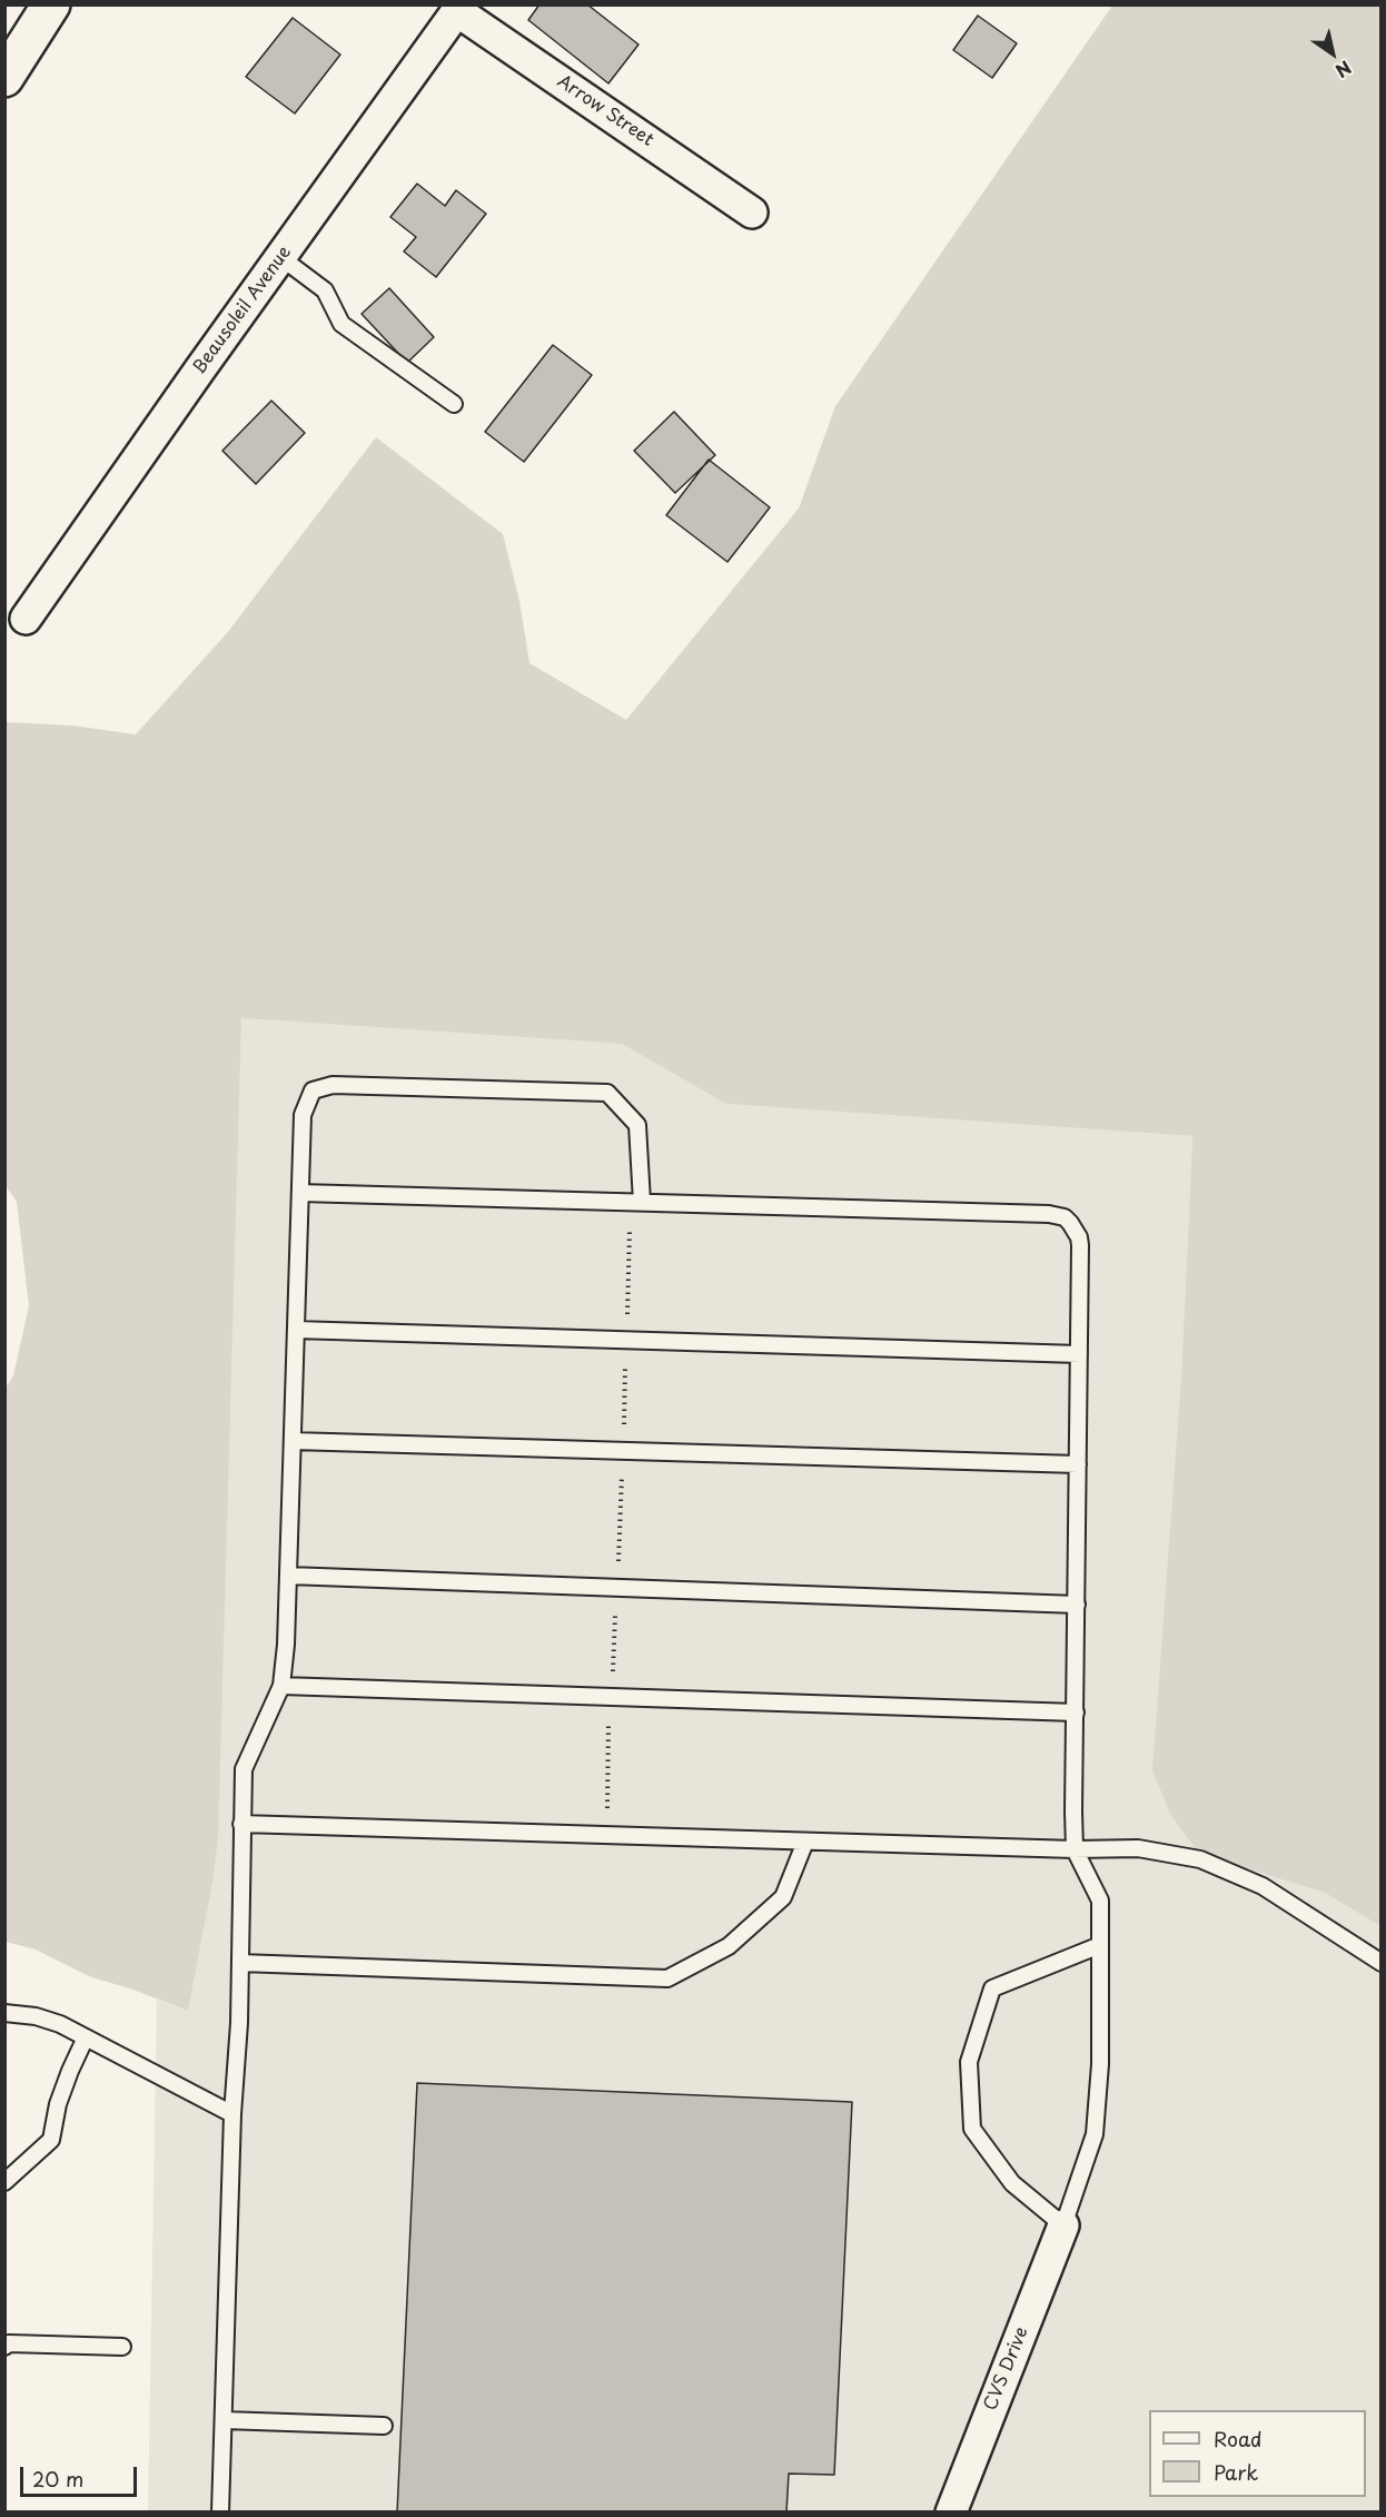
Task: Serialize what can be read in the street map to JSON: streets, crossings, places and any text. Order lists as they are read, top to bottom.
{
  "streets": {
    "street": ["Arrow Street", "Beausoleil Avenue", "CVS Drive"]
  },
  "crossings": [
    ["Arrow Street", "Beausoleil Avenue"]
  ],
  "legend": ["Road", "Park"],
  "scale_bar": "20 m",
  "north": "bottom right"
}
